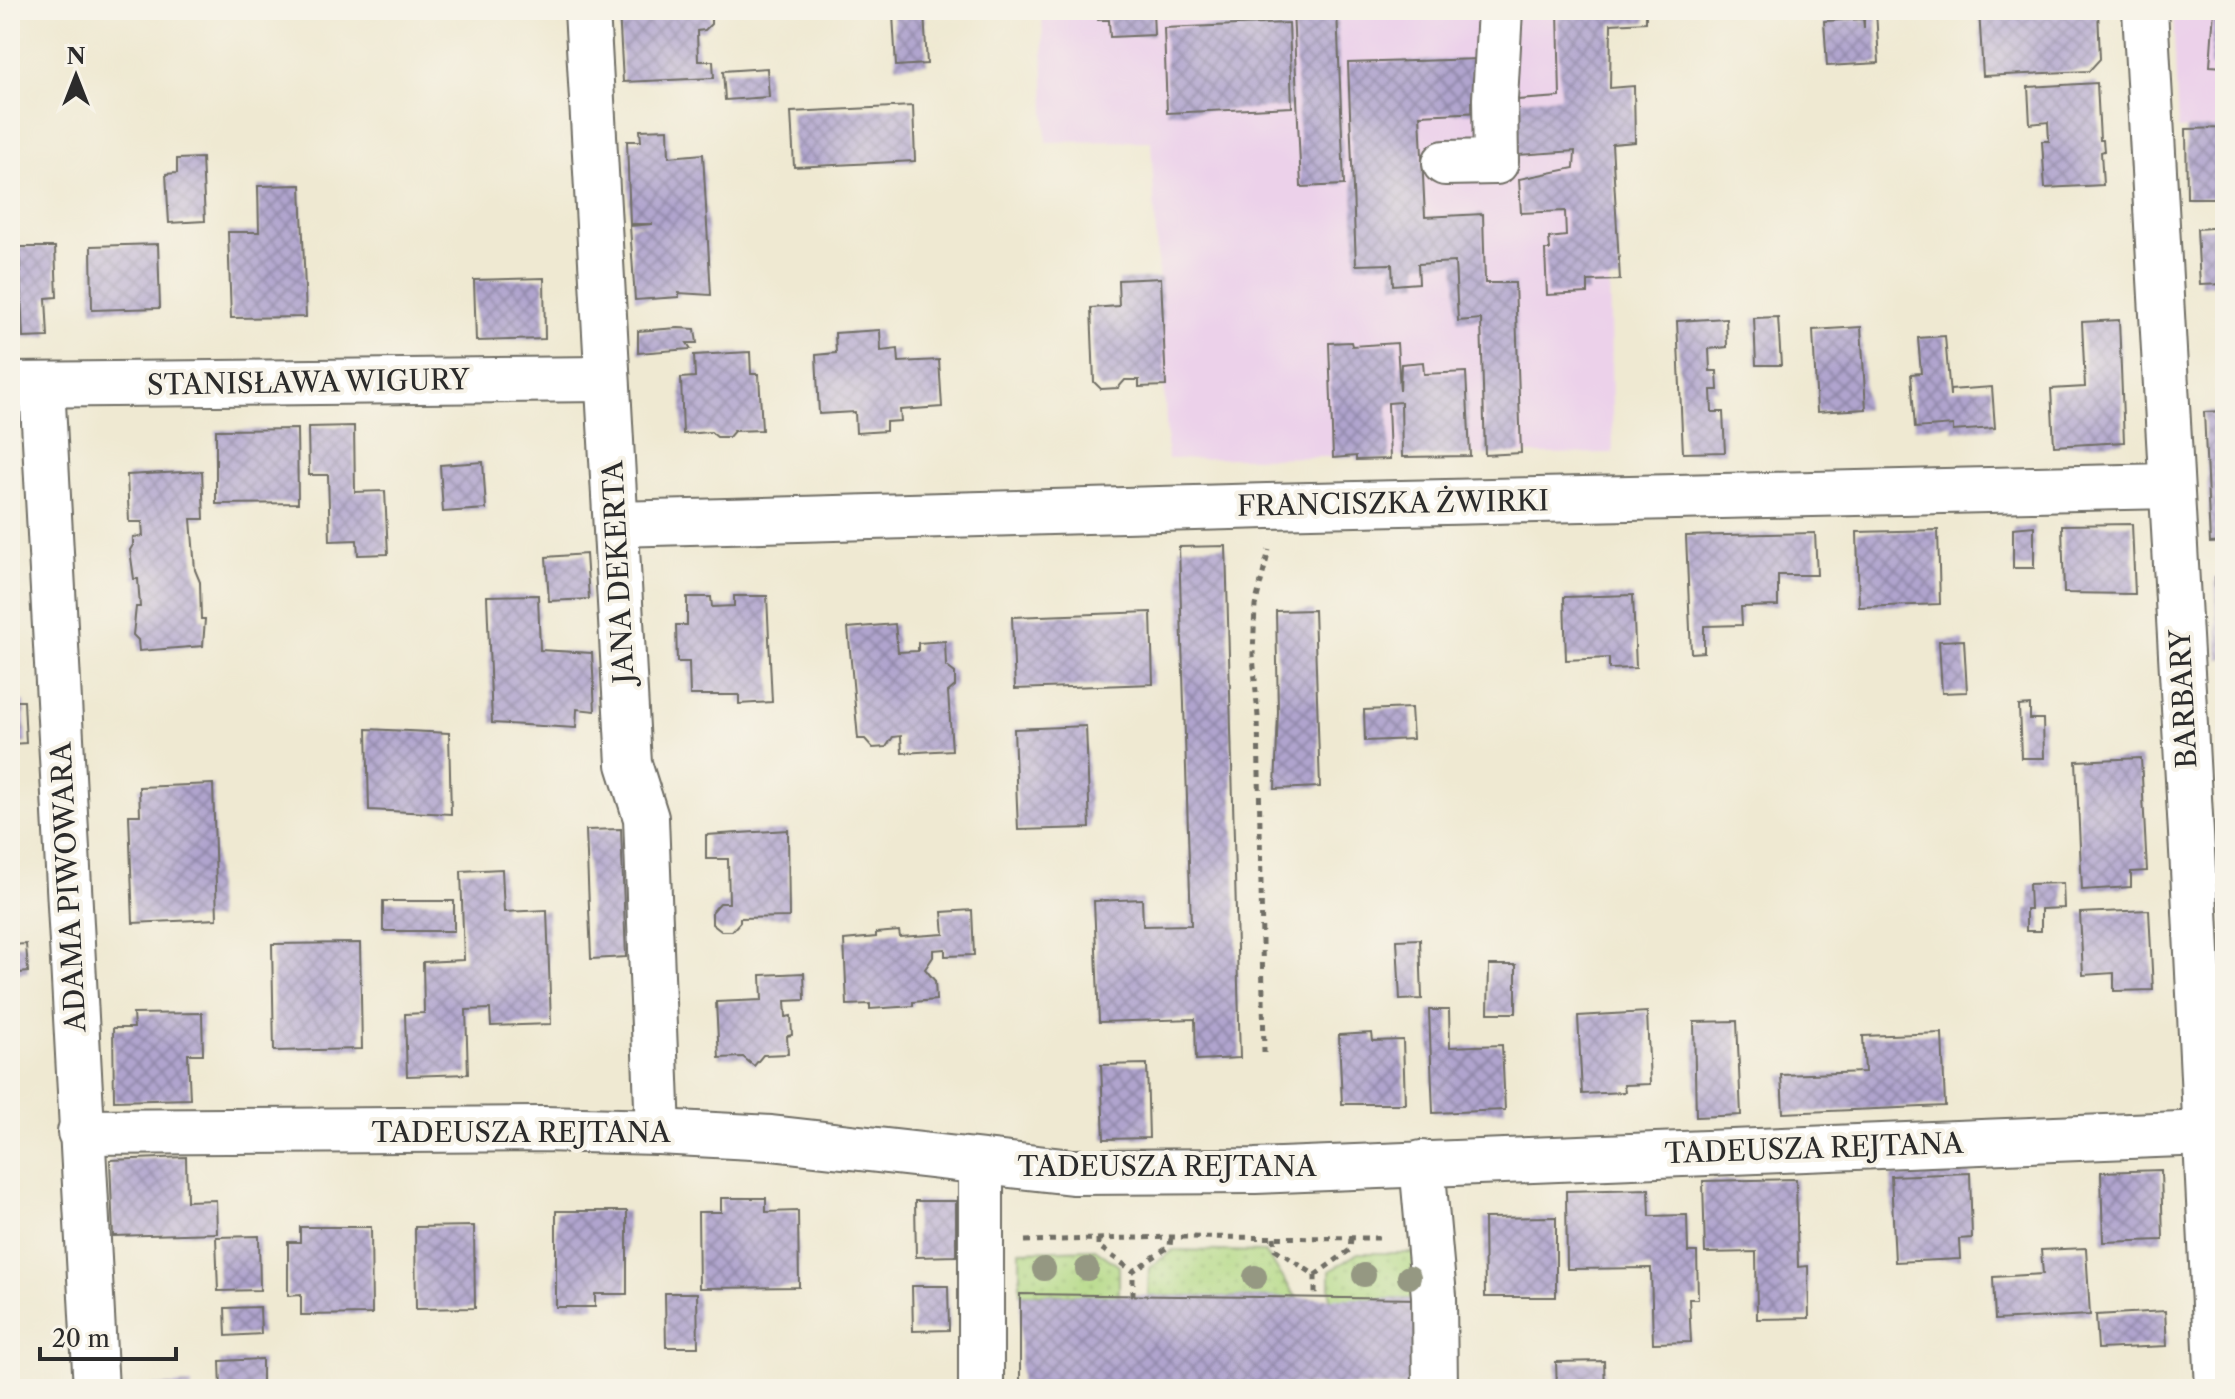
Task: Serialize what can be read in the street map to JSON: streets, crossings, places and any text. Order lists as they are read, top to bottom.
{
  "streets": {
    "street": [
      "STANISŁAWA WIGURY",
      "FRANCISZKA ŻWIRKI",
      "JANA DEKERTA",
      "BARBARY",
      "ADAMA PIWOWARA",
      "TADEUSZA REJTANA"
    ]
  },
  "crossings": [
    ["STANISŁAWA WIGURY", "JANA DEKERTA"],
    ["STANISŁAWA WIGURY", "ADAMA PIWOWARA"],
    ["FRANCISZKA ŻWIRKI", "JANA DEKERTA"],
    ["FRANCISZKA ŻWIRKI", "BARBARY"],
    ["JANA DEKERTA", "TADEUSZA REJTANA"],
    ["BARBARY", "TADEUSZA REJTANA"],
    ["ADAMA PIWOWARA", "TADEUSZA REJTANA"]
  ],
  "scale_bar": "20 m",
  "north": "top"
}
